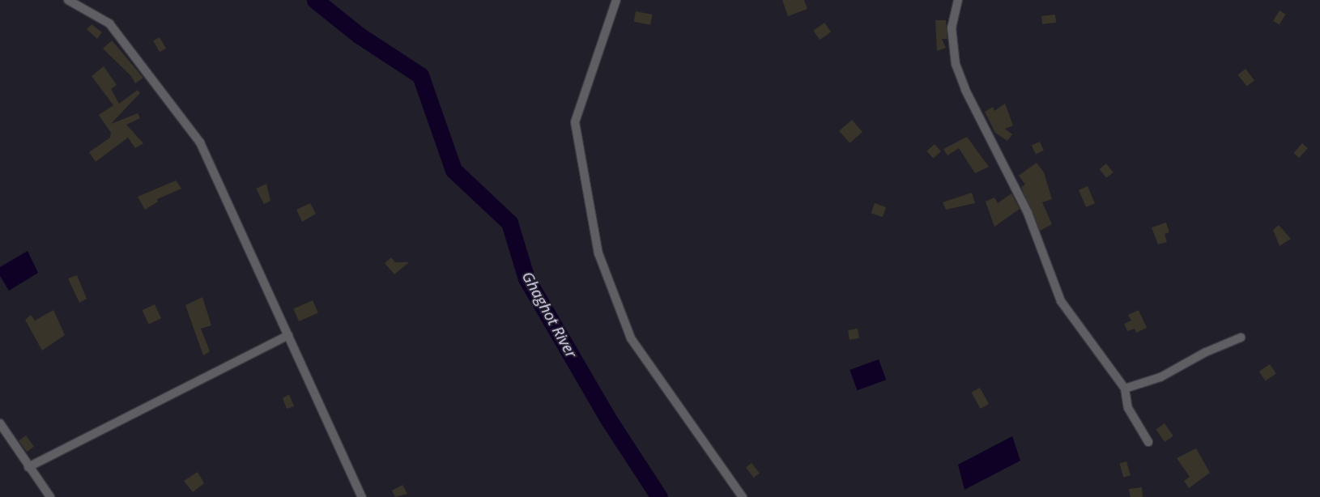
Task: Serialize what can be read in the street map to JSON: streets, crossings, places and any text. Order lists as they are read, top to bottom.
{
  "water": ["Ghaghot River"]
}
